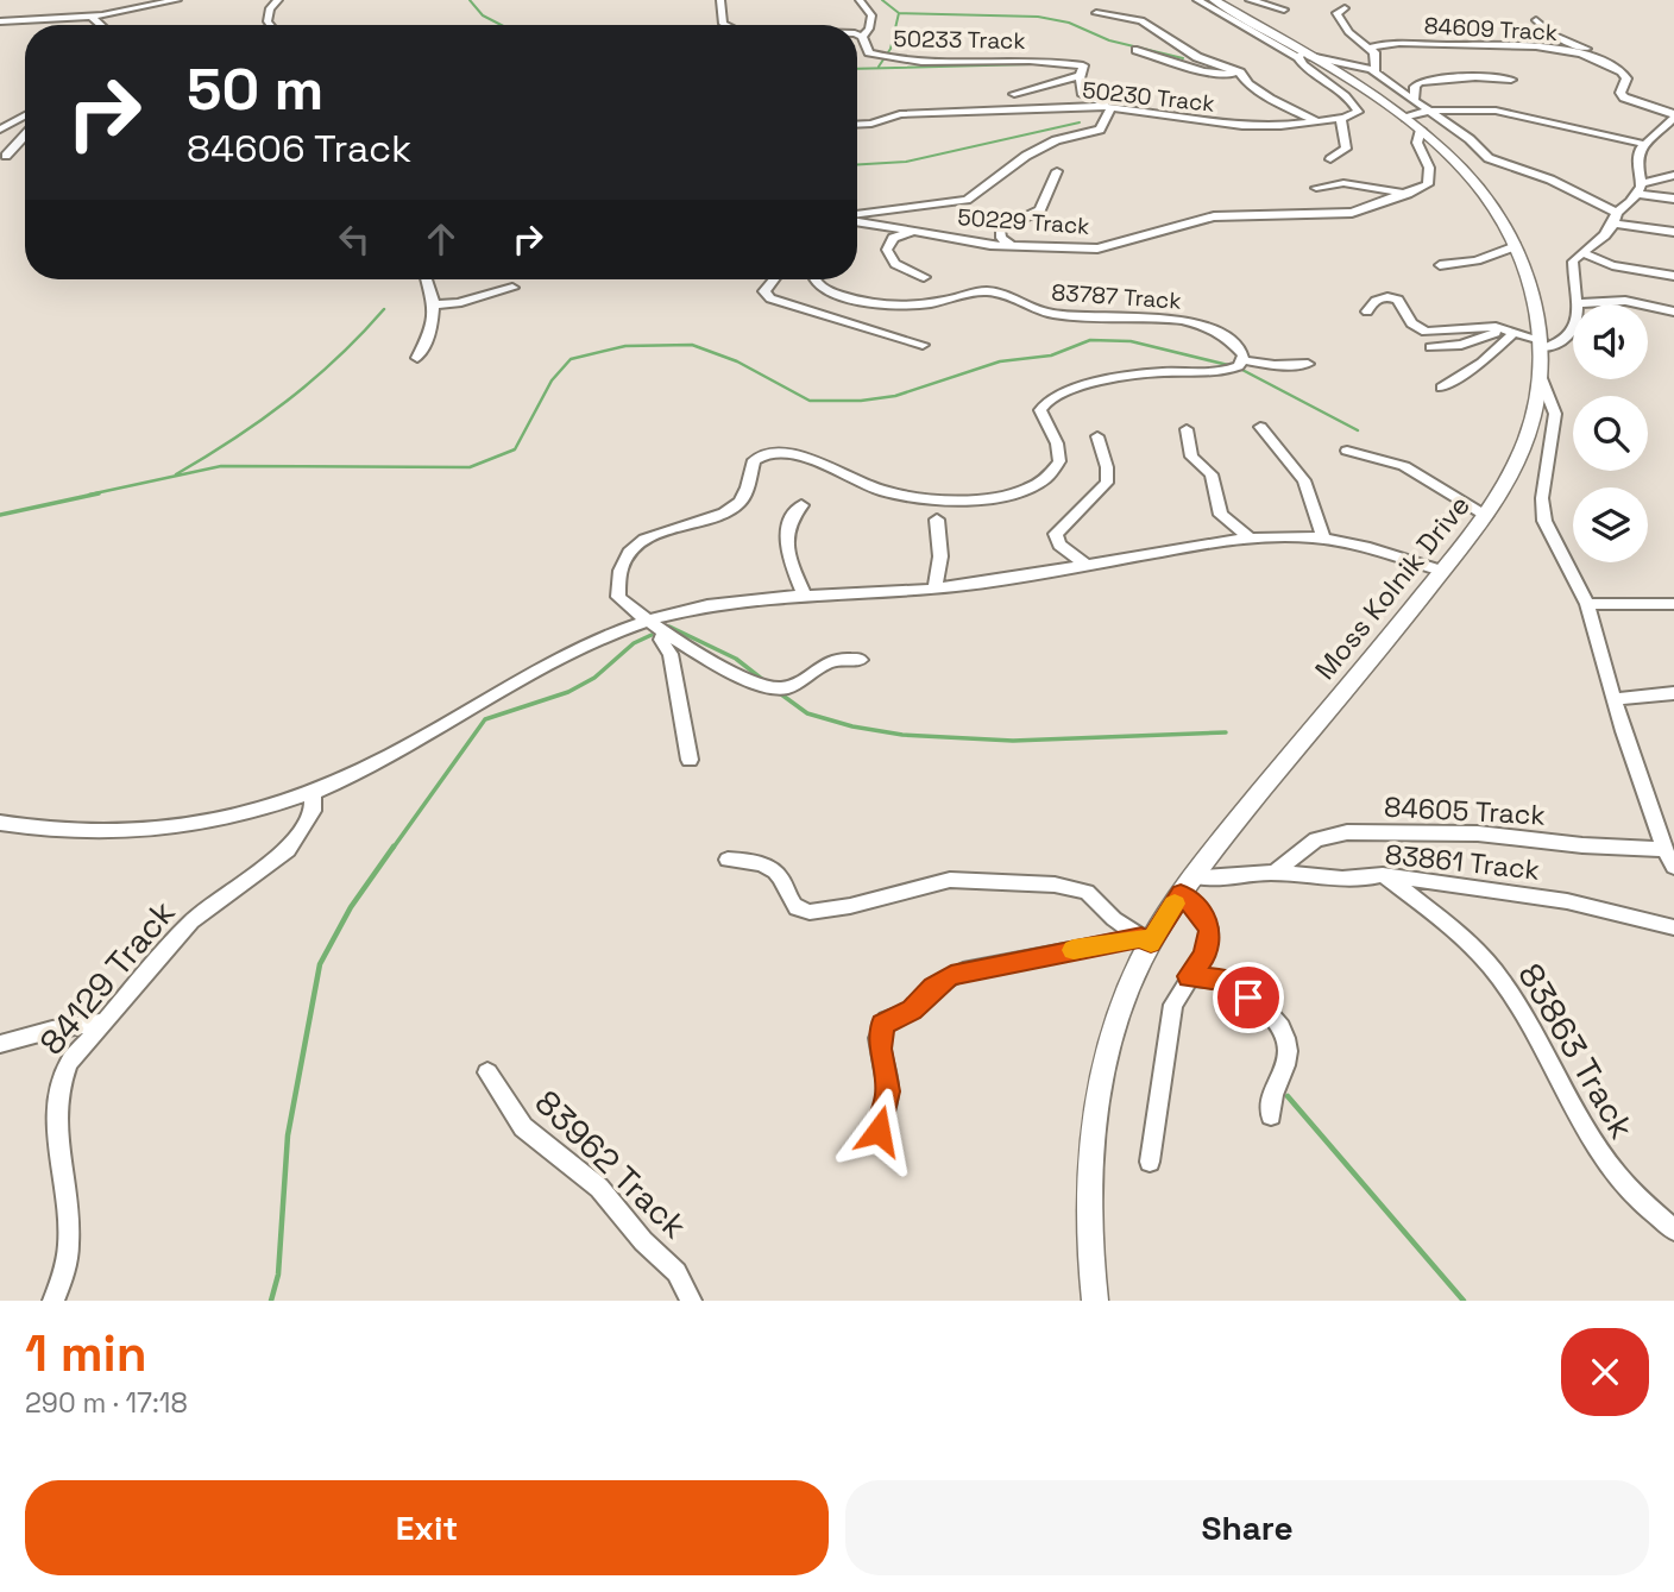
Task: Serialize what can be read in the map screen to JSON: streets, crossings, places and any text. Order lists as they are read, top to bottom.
{
  "streets": {
    "main road": ["Moss Kolnik Drive"],
    "street": [
      "84609 Track",
      "50233 Track",
      "50230 Track",
      "50229 Track",
      "83787 Track",
      "84605 Track",
      "83861 Track",
      "84129 Track",
      "83863 Track",
      "83962 Track"
    ]
  },
  "crossings": [
    ["Moss Kolnik Drive", "83861 Track"],
    ["84605 Track", "83861 Track"],
    ["83861 Track", "83863 Track"]
  ],
  "page": {
    "turn": ["50 m", "84606 Track"],
    "heading": ["1 min", "290 m · 17:18"],
    "buttons": ["Exit", "Share"]
  }
}
